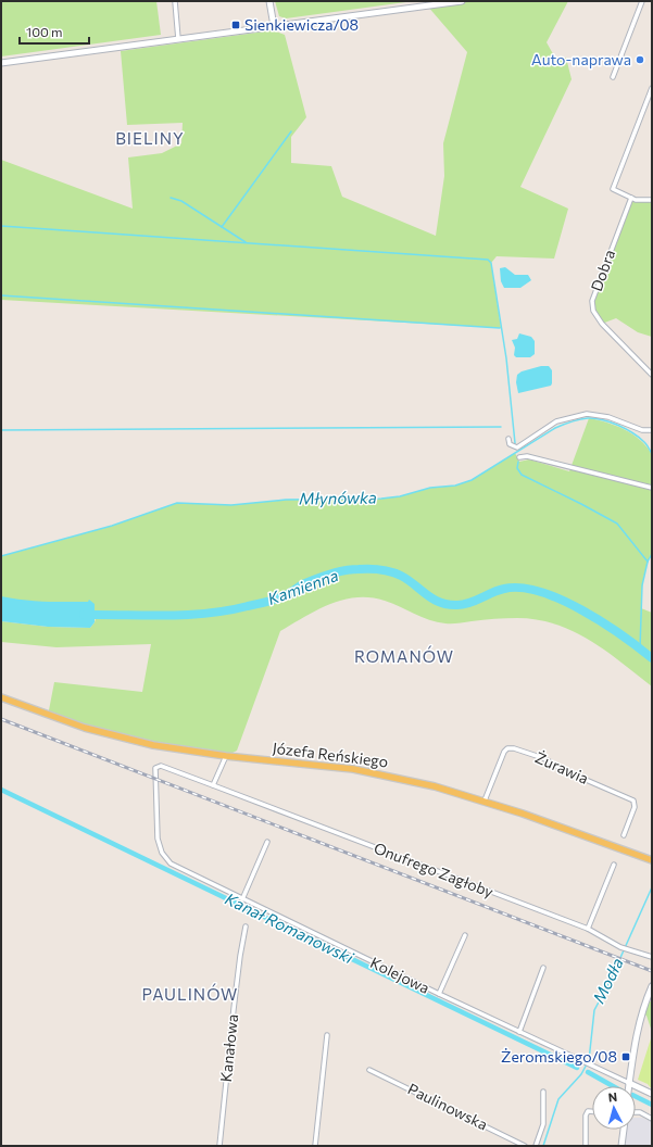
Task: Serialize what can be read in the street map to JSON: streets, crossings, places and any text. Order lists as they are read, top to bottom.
{
  "streets": {
    "main road": ["Józefa Reńskiego", "Kolejowa"],
    "street": [
      "Dobra",
      "Żurawia",
      "Onufrego Zagłoby",
      "Kanałowa",
      "Paulinowska"
    ]
  },
  "crossings": [
    ["Józefa Reńskiego", "Żurawia"],
    ["Onufrego Zagłoby", "Kolejowa"]
  ],
  "districts": ["BIELINY", "ROMANÓW", "PAULINÓW"],
  "water": [
    "Młynówka",
    "Kamienna",
    "Kanał Romanowski",
    "Modła"
  ],
  "places": {
    "transit": ["Sienkiewicza/08", "Żeromskiego/08"],
    "other": ["Auto-naprawa"]
  },
  "scale_bar": "100 m",
  "north": "top"
}
